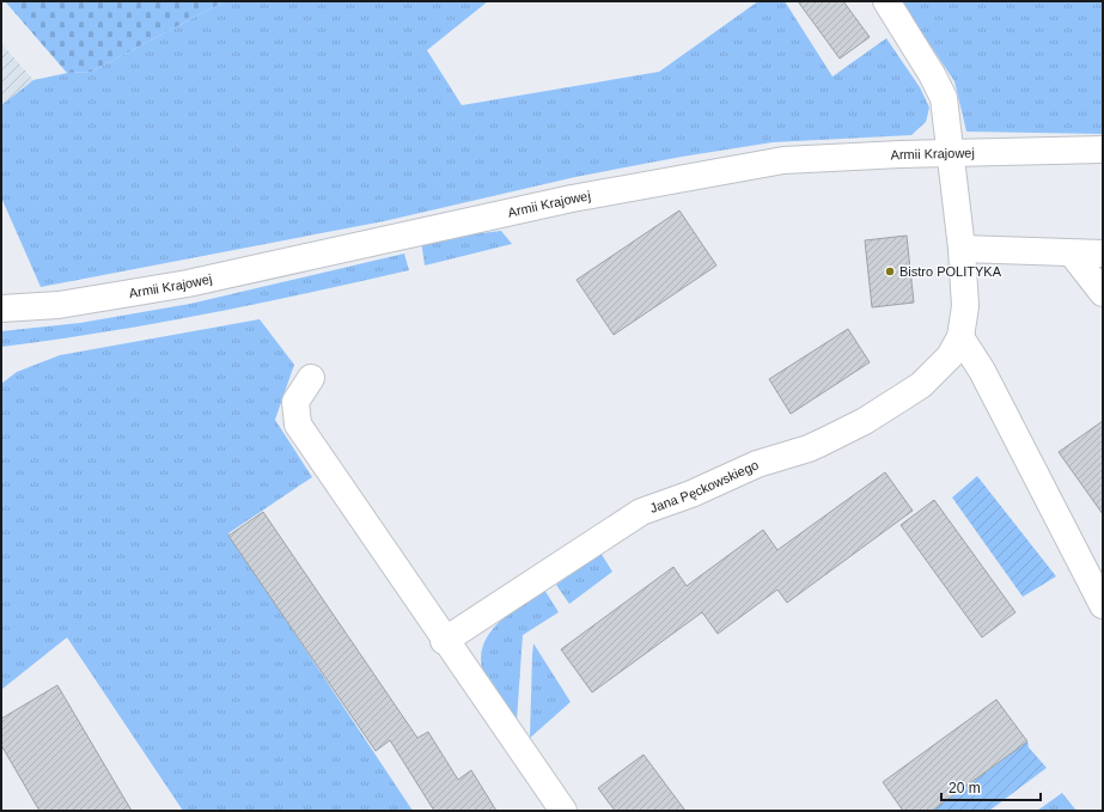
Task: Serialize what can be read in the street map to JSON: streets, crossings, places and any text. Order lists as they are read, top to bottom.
{
  "streets": {
    "street": ["Armii Krajowej", "Jana Pęckowskiego"]
  },
  "crossings": [
    ["Armii Krajowej", "Jana Pęckowskiego"]
  ],
  "places": ["Bistro POLITYKA"],
  "scale_bar": "20 m"
}
